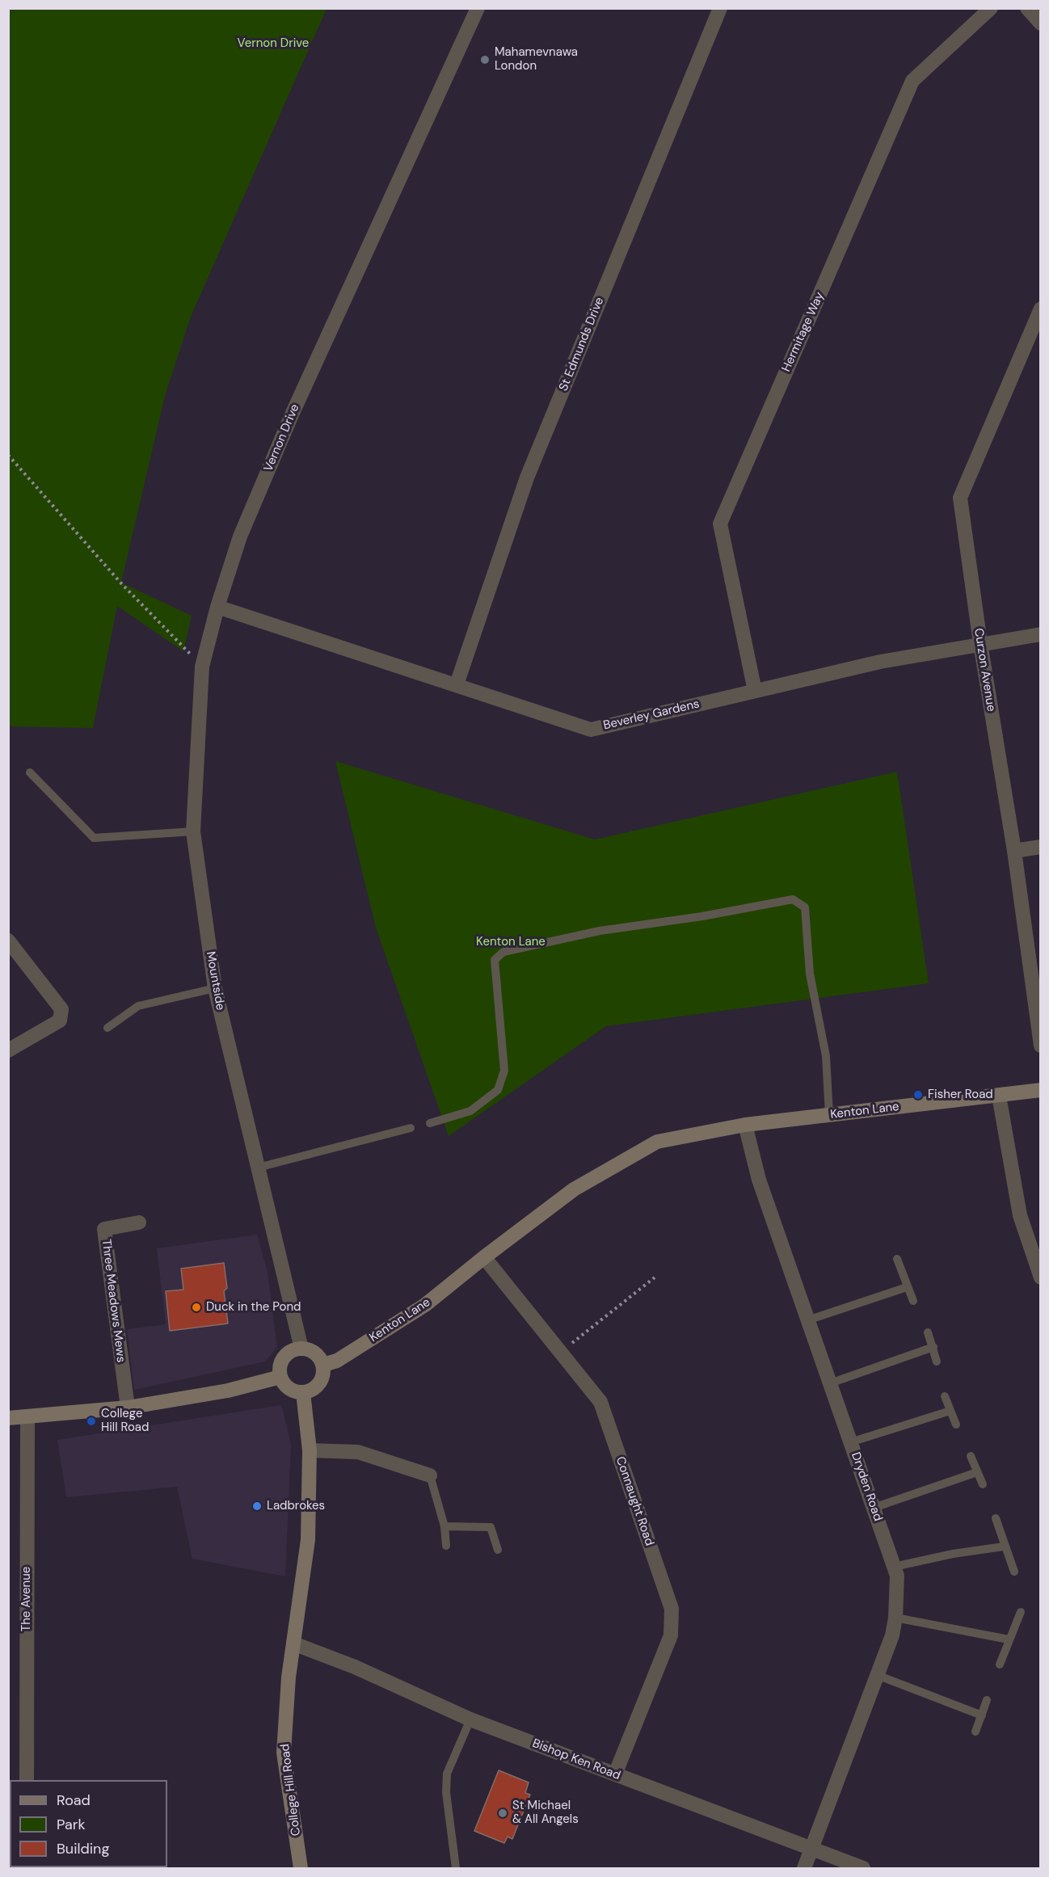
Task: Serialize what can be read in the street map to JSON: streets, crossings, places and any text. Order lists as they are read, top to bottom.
{
  "streets": {
    "street": [
      "Hermitage Way",
      "St Edmunds Drive",
      "Vernon Drive",
      "Curzon Avenue",
      "Beverley Gardens",
      "Mountside",
      "Kenton Lane",
      "Three Meadows Mews",
      "Dryden Road",
      "Connaught Road",
      "The Avenue",
      "Bishop Ken Road",
      "College Hill Road"
    ]
  },
  "crossings": [
    ["Hermitage Way", "Beverley Gardens"],
    ["St Edmunds Drive", "Beverley Gardens"],
    ["Vernon Drive", "Beverley Gardens"],
    ["Vernon Drive", "Mountside"],
    ["Curzon Avenue", "Beverley Gardens"],
    ["Beverley Gardens", "Mountside"],
    ["Mountside", "Kenton Lane"],
    ["Mountside", "College Hill Road"],
    ["Kenton Lane", "Dryden Road"],
    ["Kenton Lane", "Connaught Road"],
    ["Kenton Lane", "College Hill Road"],
    ["Dryden Road", "Bishop Ken Road"],
    ["Connaught Road", "Bishop Ken Road"],
    ["Bishop Ken Road", "College Hill Road"]
  ],
  "parks": ["Vernon Drive", "Kenton Lane"],
  "places": [
    "Mahamevnawa London",
    "Fisher Road",
    "Duck in the Pond",
    "College Hill Road",
    "Ladbrokes",
    "St Michael & All Angels"
  ],
  "legend": ["Road", "Park", "Building"]
}
